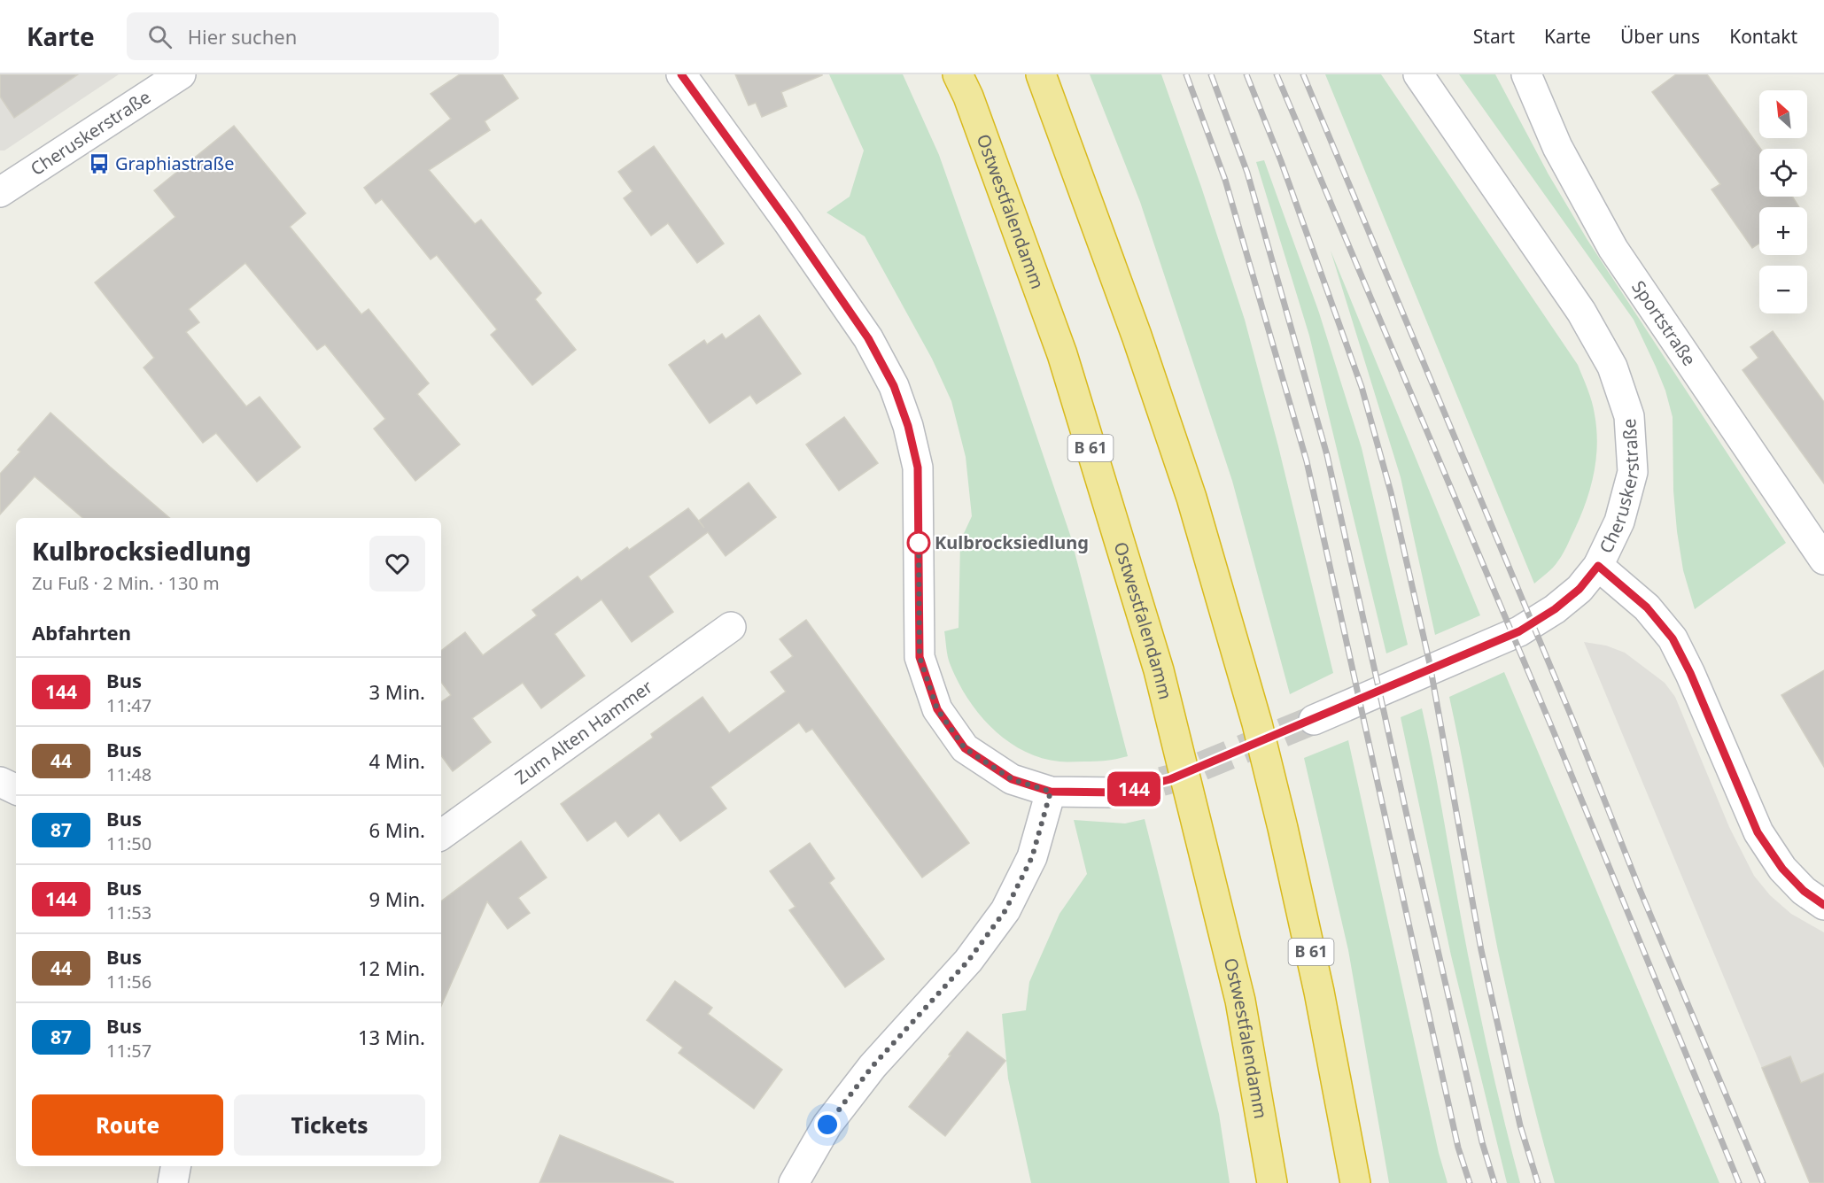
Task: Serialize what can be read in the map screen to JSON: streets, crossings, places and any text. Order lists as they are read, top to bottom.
{
  "streets": {
    "highway": ["Ostwestfalendamm", "B 61"],
    "street": ["Cheruskerstraße", "Sportstraße", "Zum Alten Hammer"]
  },
  "places": {
    "bus stop": ["Graphiastraße"],
    "other": ["Kulbrocksiedlung"]
  },
  "lines": ["bus line 144"],
  "north": "top left",
  "page": {
    "header": "Karte",
    "search": "Hier suchen",
    "nav": [
      "Start",
      "Karte",
      "Über uns",
      "Kontakt"
    ],
    "on_map": "144",
    "map_buttons": ["+", "−"],
    "heading": [
      ["Kulbrocksiedlung", "Zu Fuß · 2 Min. · 130 m"],
      "Abfahrten"
    ],
    "list": [
      {
        "mark": "144",
        "name": "Bus",
        "note": "11:47",
        "value": "3 Min."
      },
      {
        "mark": "44",
        "name": "Bus",
        "note": "11:48",
        "value": "4 Min."
      },
      {
        "mark": "87",
        "name": "Bus",
        "note": "11:50",
        "value": "6 Min."
      },
      {
        "mark": "144",
        "name": "Bus",
        "note": "11:53",
        "value": "9 Min."
      },
      {
        "mark": "44",
        "name": "Bus",
        "note": "11:56",
        "value": "12 Min."
      },
      {
        "mark": "87",
        "name": "Bus",
        "note": "11:57",
        "value": "13 Min."
      }
    ],
    "buttons": ["Route", "Tickets"]
  }
}
